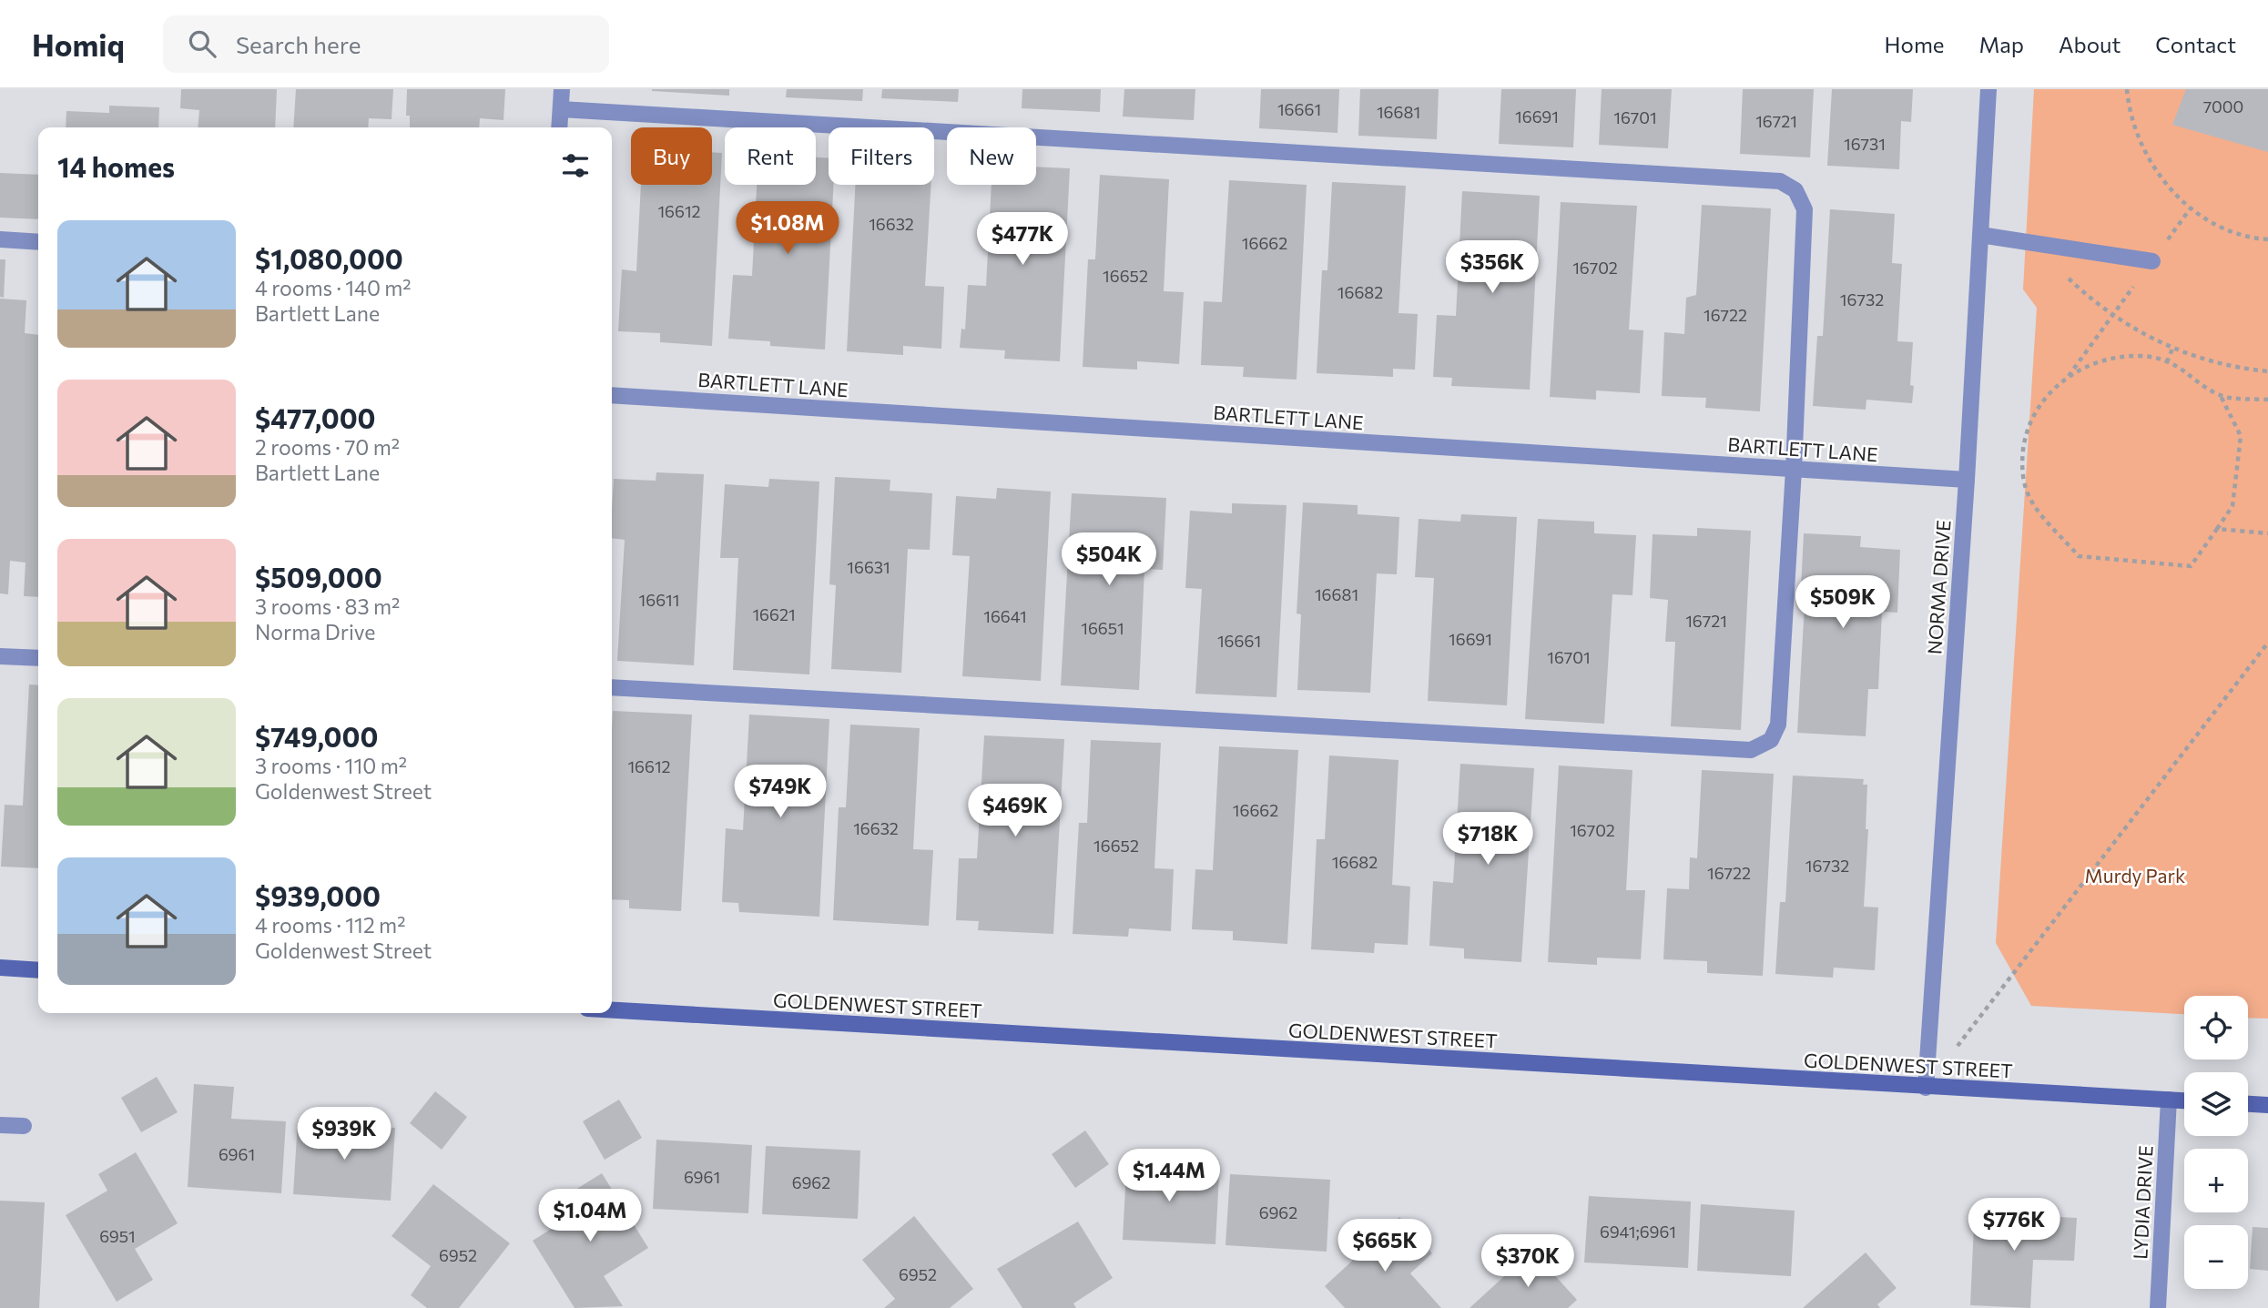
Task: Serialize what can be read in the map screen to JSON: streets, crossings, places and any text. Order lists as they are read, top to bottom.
{
  "streets": {
    "main road": ["GOLDENWEST STREET"],
    "street": ["BARTLETT LANE", "NORMA DRIVE", "LYDIA DRIVE"]
  },
  "crossings": [
    ["BARTLETT LANE", "NORMA DRIVE"],
    ["NORMA DRIVE", "GOLDENWEST STREET"],
    ["GOLDENWEST STREET", "LYDIA DRIVE"]
  ],
  "parks": ["Murdy Park"],
  "house_numbers": [
    "7000",
    "16661",
    "16681",
    "16691",
    "16701",
    "16721",
    "16731",
    "16612",
    "16632",
    "16662",
    "16702",
    "16652",
    "16682",
    "16732",
    "16722",
    "16631",
    "16681",
    "16611",
    "16621",
    "16641",
    "16721",
    "16651",
    "16691",
    "16661",
    "16701",
    "16612",
    "16662",
    "16632",
    "16702",
    "16652",
    "16682",
    "16732",
    "16722",
    "6961",
    "6961",
    "6962",
    "6962",
    "6941;6961",
    "6951",
    "6952",
    "6952"
  ],
  "page": {
    "header": "Homiq",
    "search": "Search here",
    "nav": [
      "Home",
      "Map",
      "About",
      "Contact"
    ],
    "chip": [
      "Buy",
      "Rent",
      "Filters",
      "New"
    ],
    "heading": "14 homes",
    "price": [
      "$1.08M",
      "$477K",
      "$356K",
      "$504K",
      "$509K",
      "$749K",
      "$469K",
      "$718K",
      "$939K",
      "$1.44M",
      "$1.04M",
      "$776K",
      "$665K",
      "$370K"
    ],
    "list": [
      {
        "name": "$1,080,000",
        "note": "4 rooms · 140 m² · Bartlett Lane"
      },
      {
        "name": "$477,000",
        "note": "2 rooms · 70 m² · Bartlett Lane"
      },
      {
        "name": "$509,000",
        "note": "3 rooms · 83 m² · Norma Drive"
      },
      {
        "name": "$749,000",
        "note": "3 rooms · 110 m² · Goldenwest Street"
      },
      {
        "name": "$939,000",
        "note": "4 rooms · 112 m² · Goldenwest Street"
      }
    ],
    "map_buttons": ["+", "−"]
  }
}
